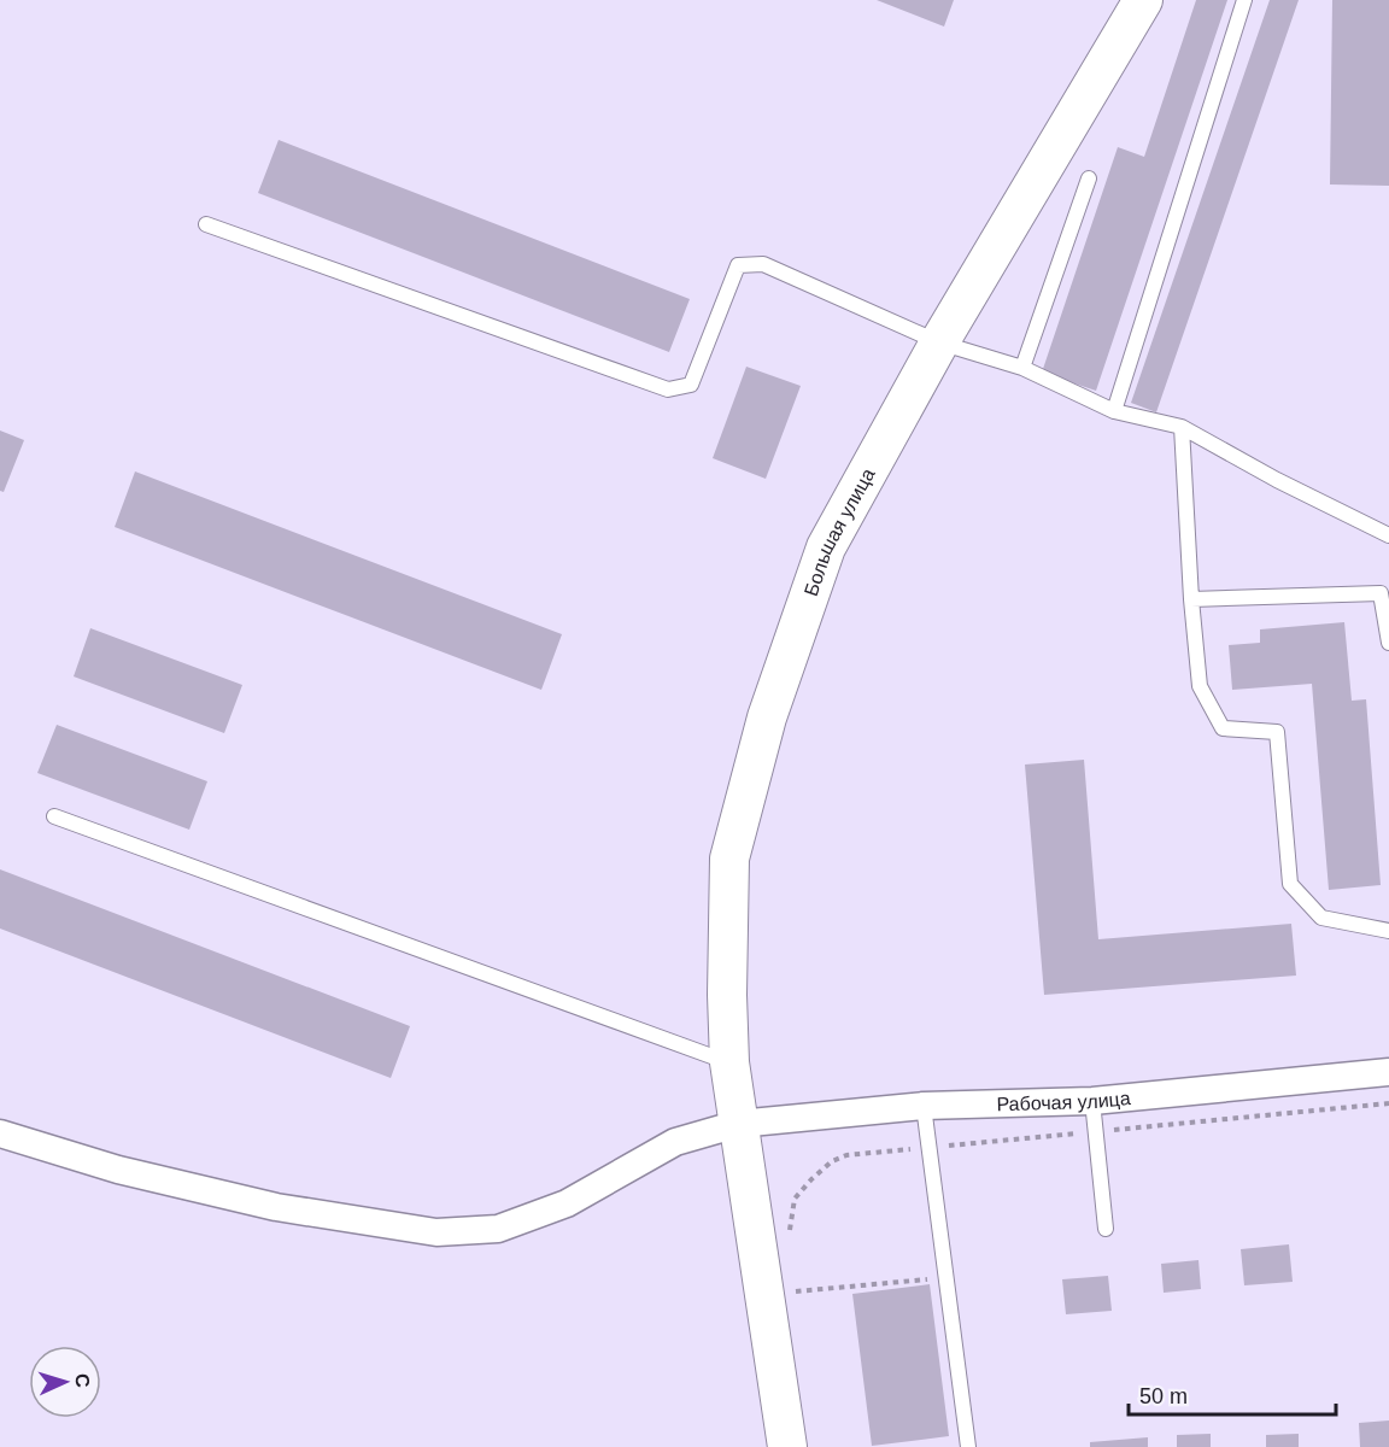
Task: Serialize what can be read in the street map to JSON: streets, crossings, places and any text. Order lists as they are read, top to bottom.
{
  "streets": {
    "street": ["Большая улица", "Рабочая улица"]
  },
  "crossings": [
    ["Большая улица", "Рабочая улица"]
  ],
  "scale_bar": "50 m",
  "north": "right"
}
